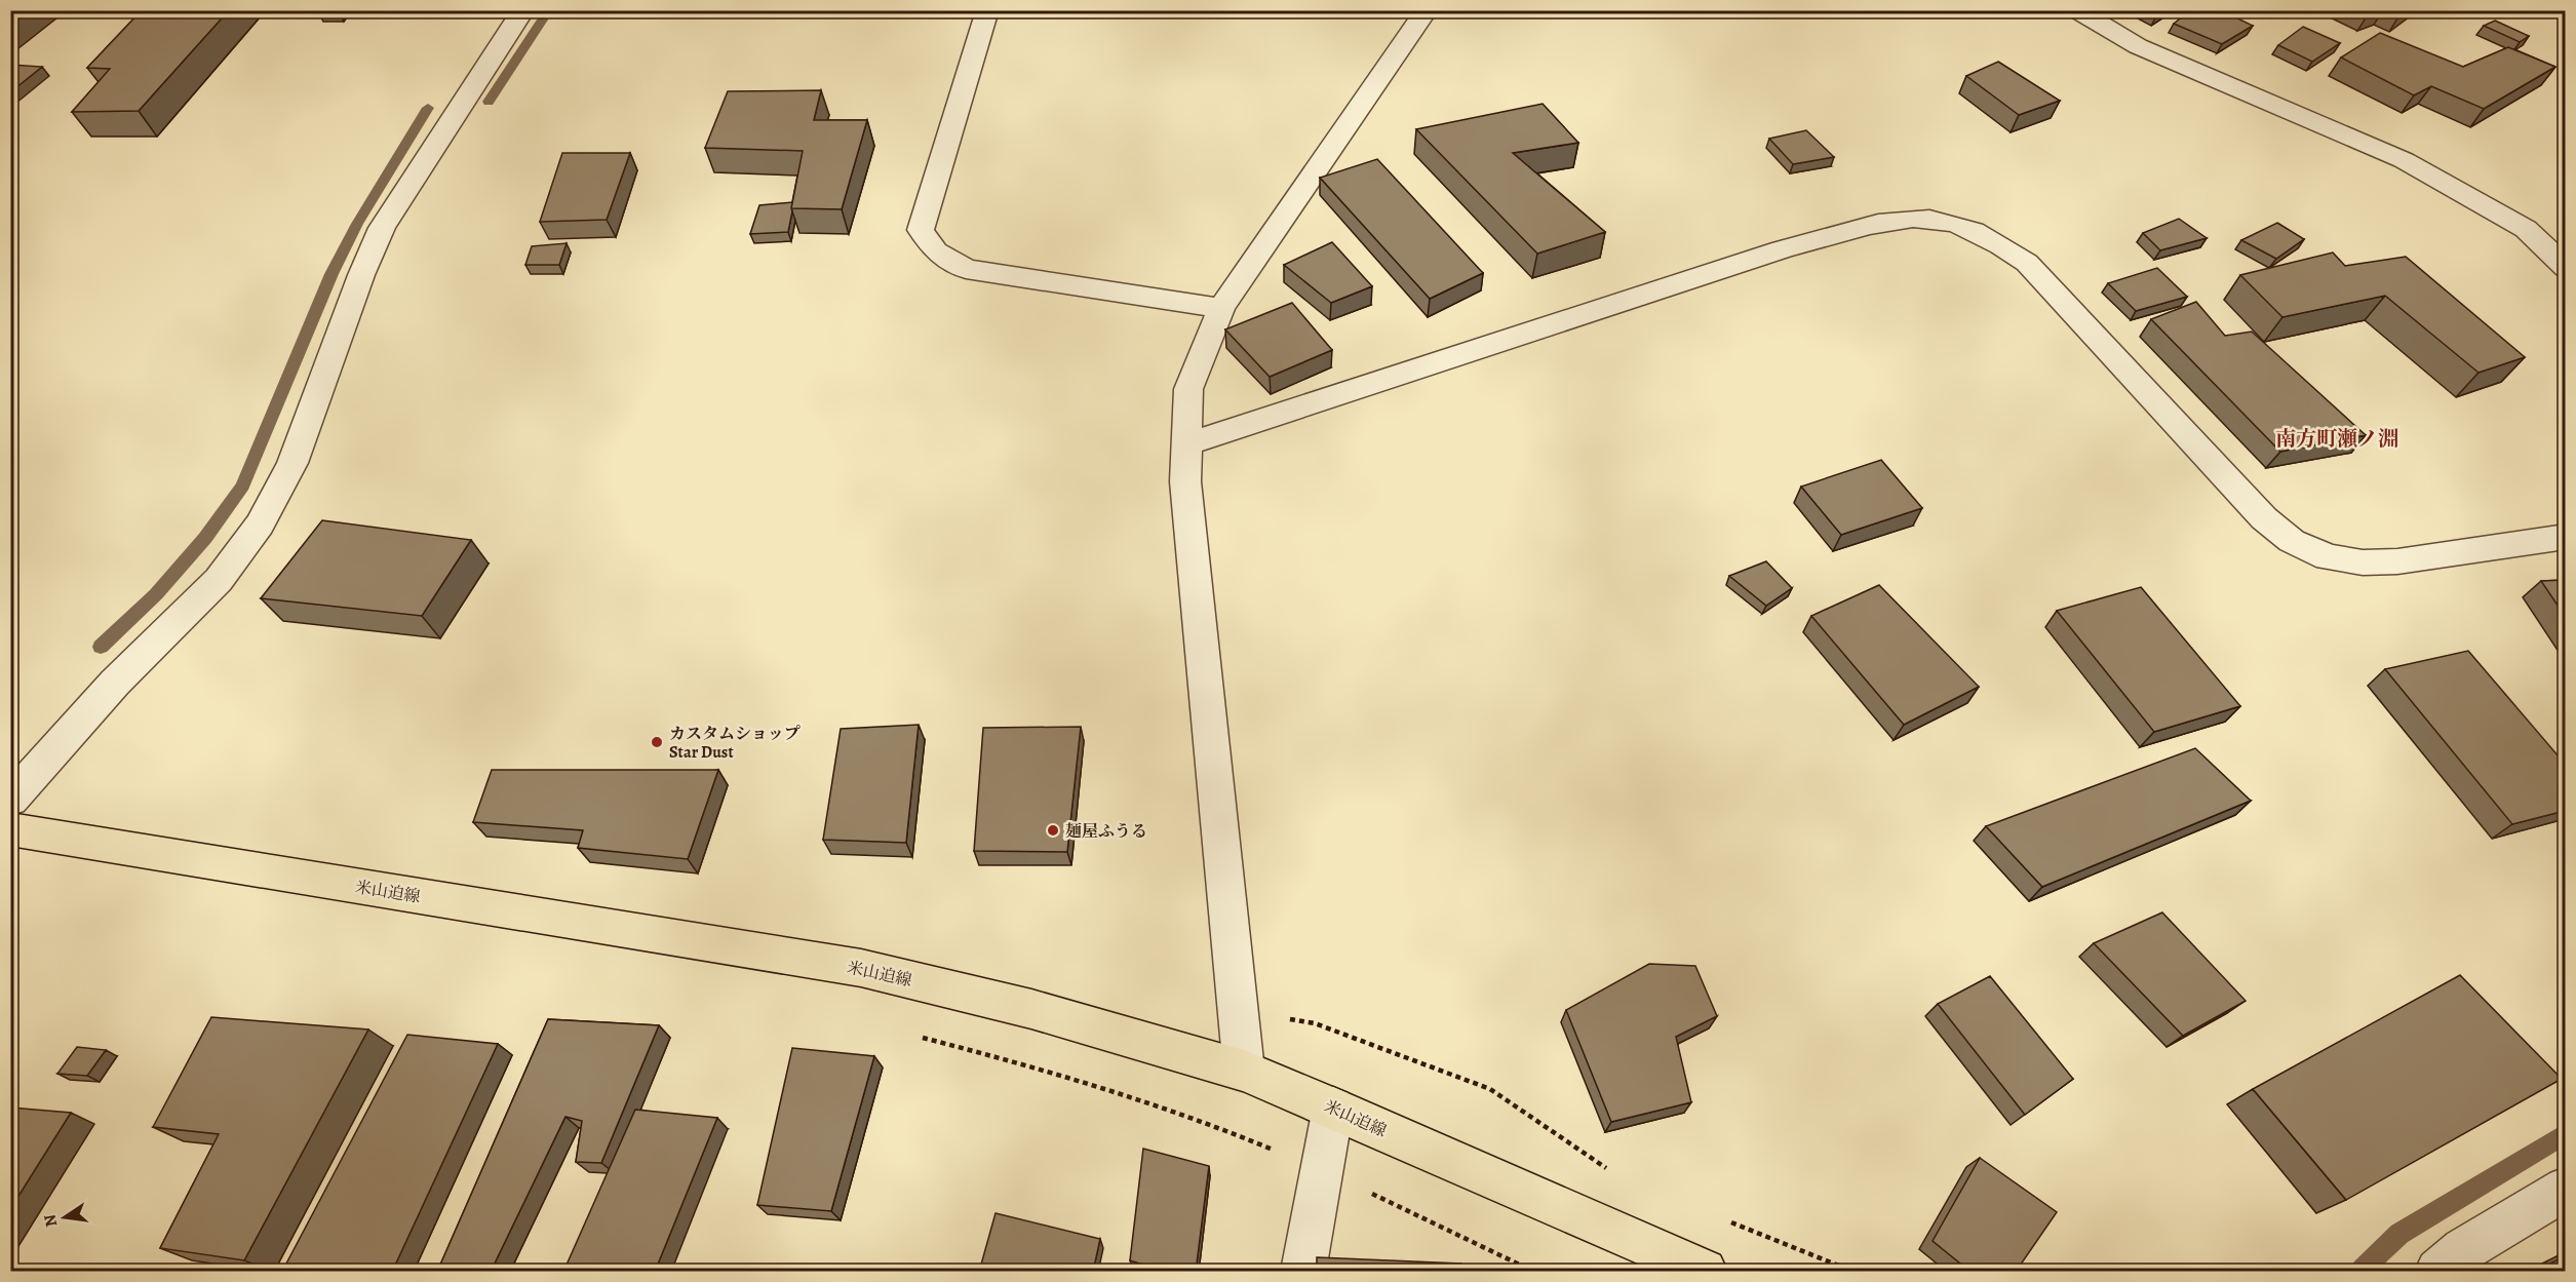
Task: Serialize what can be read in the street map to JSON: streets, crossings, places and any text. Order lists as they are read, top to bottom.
{
  "streets": {
    "main road": ["米山迫線"]
  },
  "districts": ["南方町瀬ノ淵"],
  "places": ["カスタムショップ Star Dust", "麺屋ふうる"],
  "north": "left"
}
